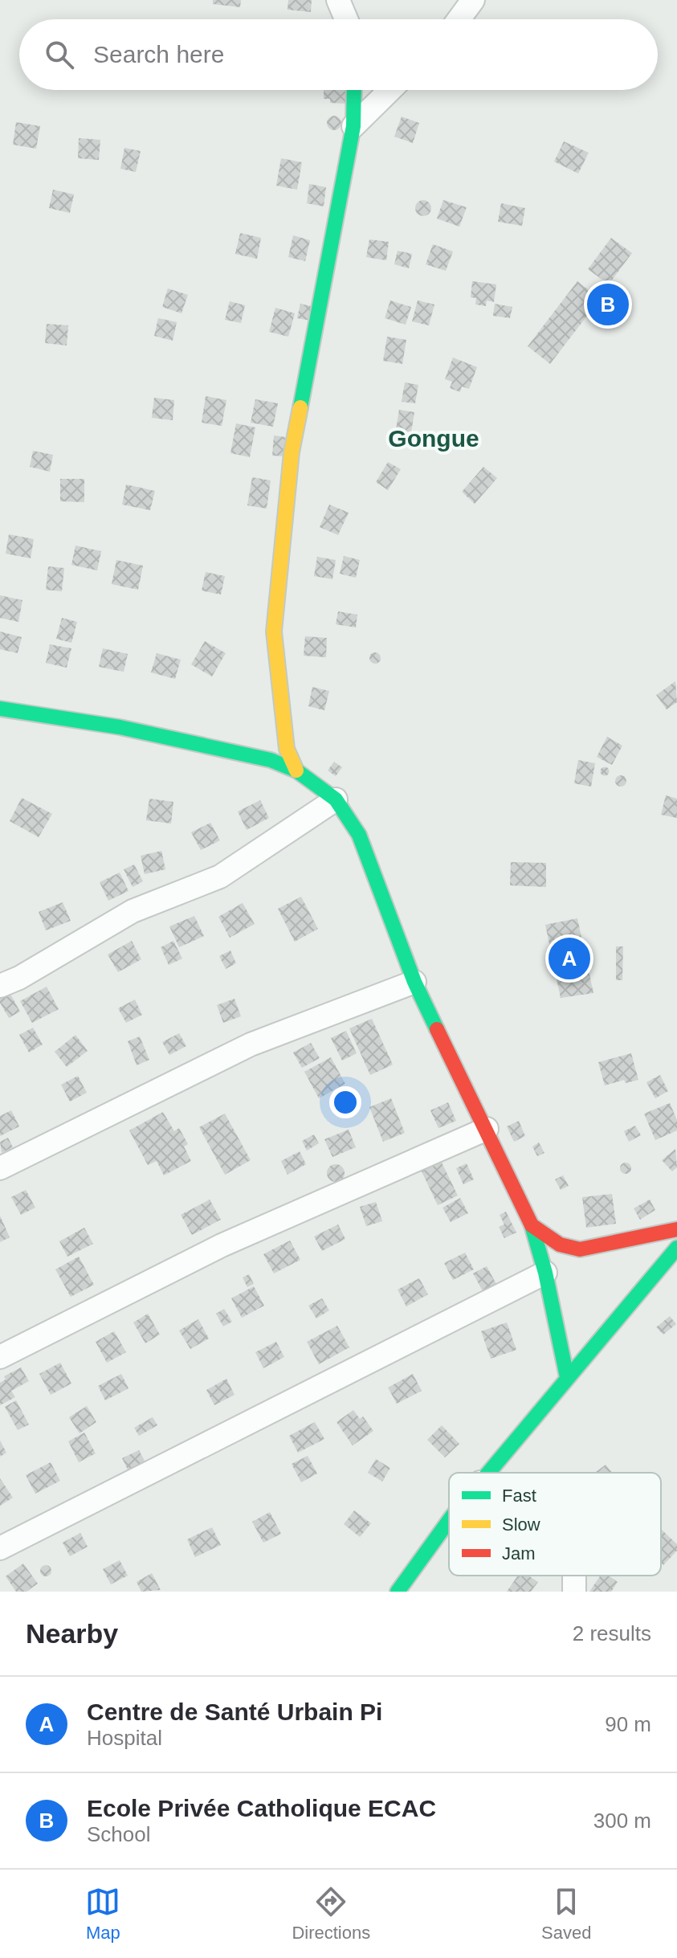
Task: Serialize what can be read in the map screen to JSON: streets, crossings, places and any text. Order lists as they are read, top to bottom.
{
  "districts": ["Gongue"],
  "legend": ["Fast", "Slow", "Jam"],
  "page": {
    "search": "Search here",
    "pins": ["B", "A"],
    "heading": ["Nearby", "2 results"],
    "list": [
      {
        "mark": "A",
        "name": "Centre de Santé Urbain Pi",
        "note": "Hospital",
        "value": "90 m"
      },
      {
        "mark": "B",
        "name": "Ecole Privée Catholique ECAC",
        "note": "School",
        "value": "300 m"
      }
    ],
    "nav": ["Map", "Directions", "Saved"]
  }
}
